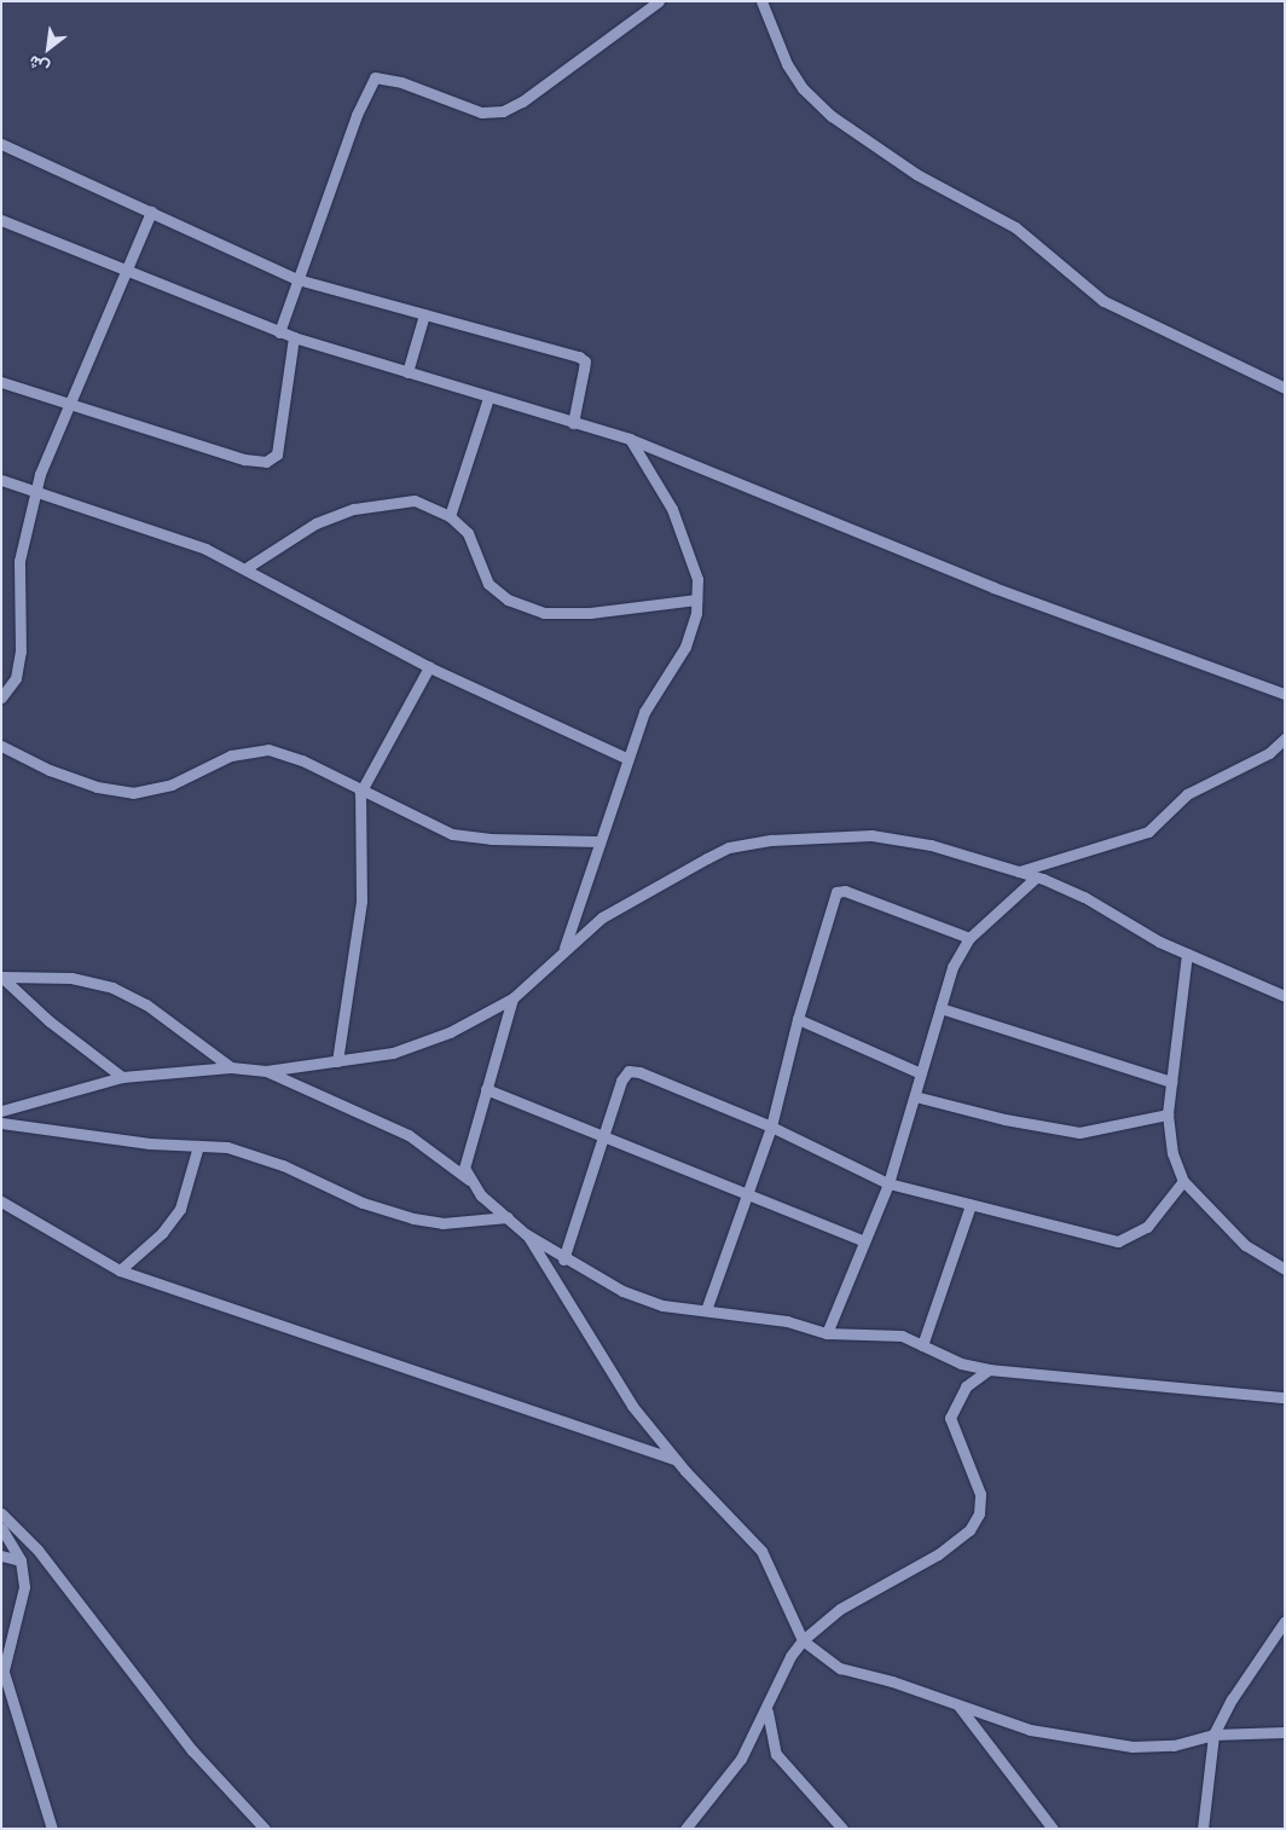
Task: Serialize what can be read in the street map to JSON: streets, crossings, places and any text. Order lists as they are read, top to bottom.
{
  "north": "bottom left"
}
